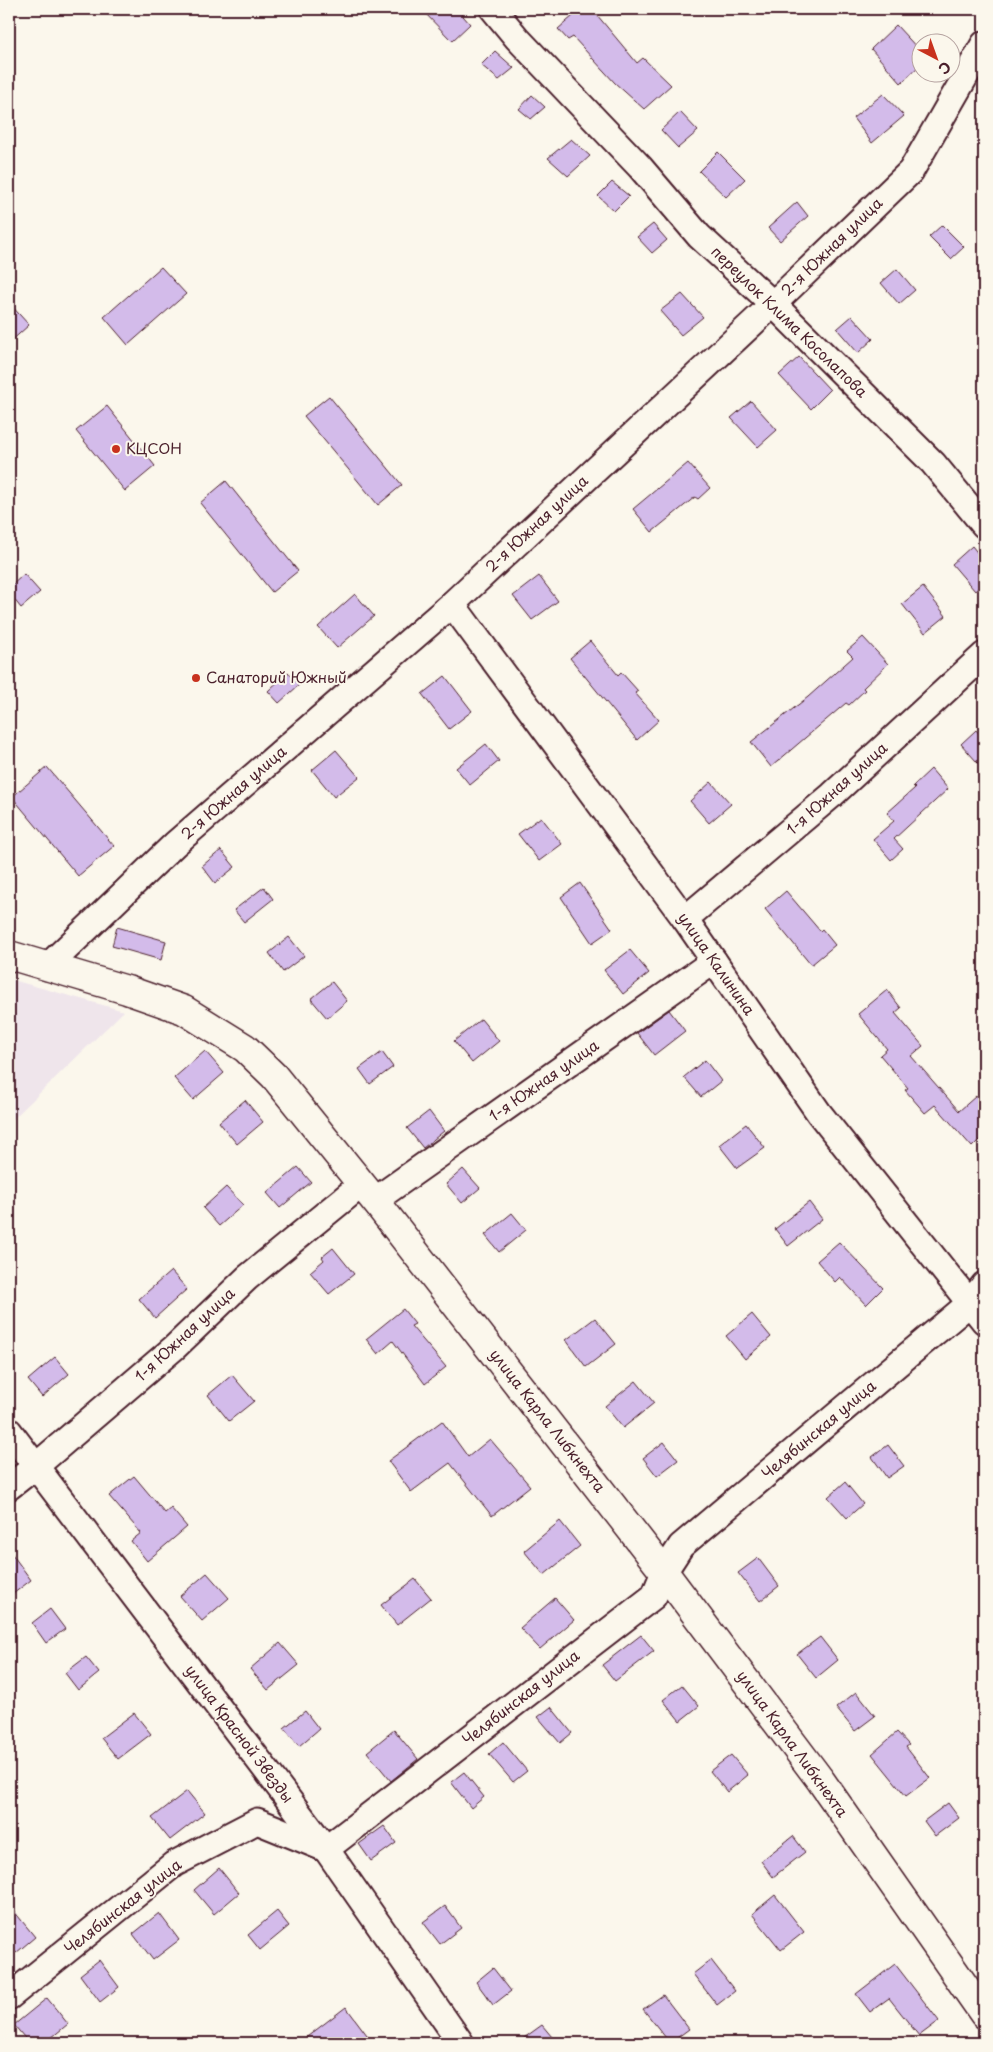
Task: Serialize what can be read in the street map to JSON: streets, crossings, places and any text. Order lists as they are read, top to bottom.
{
  "streets": {
    "main road": ["улица Карла Либкнехта"],
    "street": [
      "2-я Южная улица",
      "переулок Клима Косолапова",
      "1-я Южная улица",
      "улица Калинина",
      "Челябинская улица",
      "улица Красной Звезды"
    ]
  },
  "crossings": [
    ["2-я Южная улица", "переулок Клима Косолапова"],
    ["2-я Южная улица", "улица Калинина"],
    ["2-я Южная улица", "улица Карла Либкнехта"],
    ["1-я Южная улица", "улица Калинина"],
    ["1-я Южная улица", "улица Карла Либкнехта"],
    ["1-я Южная улица", "улица Красной Звезды"],
    ["улица Калинина", "Челябинская улица"],
    ["улица Карла Либкнехта", "Челябинская улица"],
    ["Челябинская улица", "улица Красной Звезды"]
  ],
  "places": ["КЦСОН", "Санаторий Южный"],
  "north": "bottom right"
}
